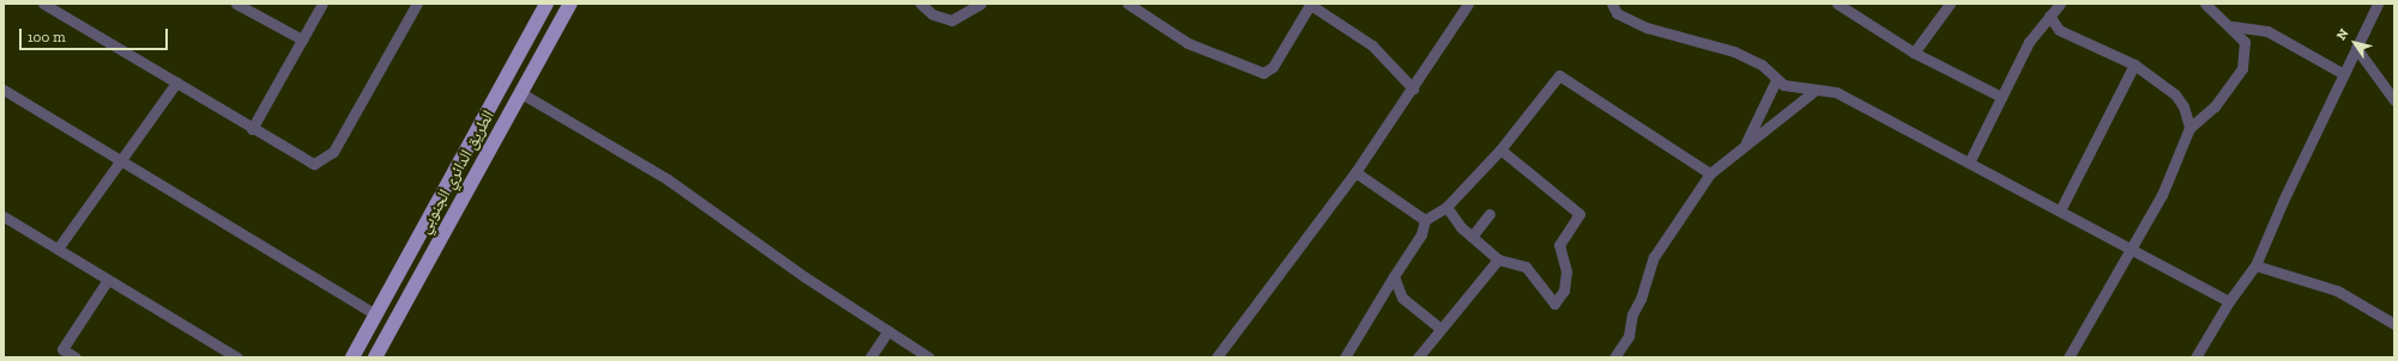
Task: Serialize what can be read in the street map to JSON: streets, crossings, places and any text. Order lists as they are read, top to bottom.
{
  "streets": {
    "main road": ["الطريق الدائري الجنوبي"]
  },
  "scale_bar": "100 m",
  "north": "top left"
}
